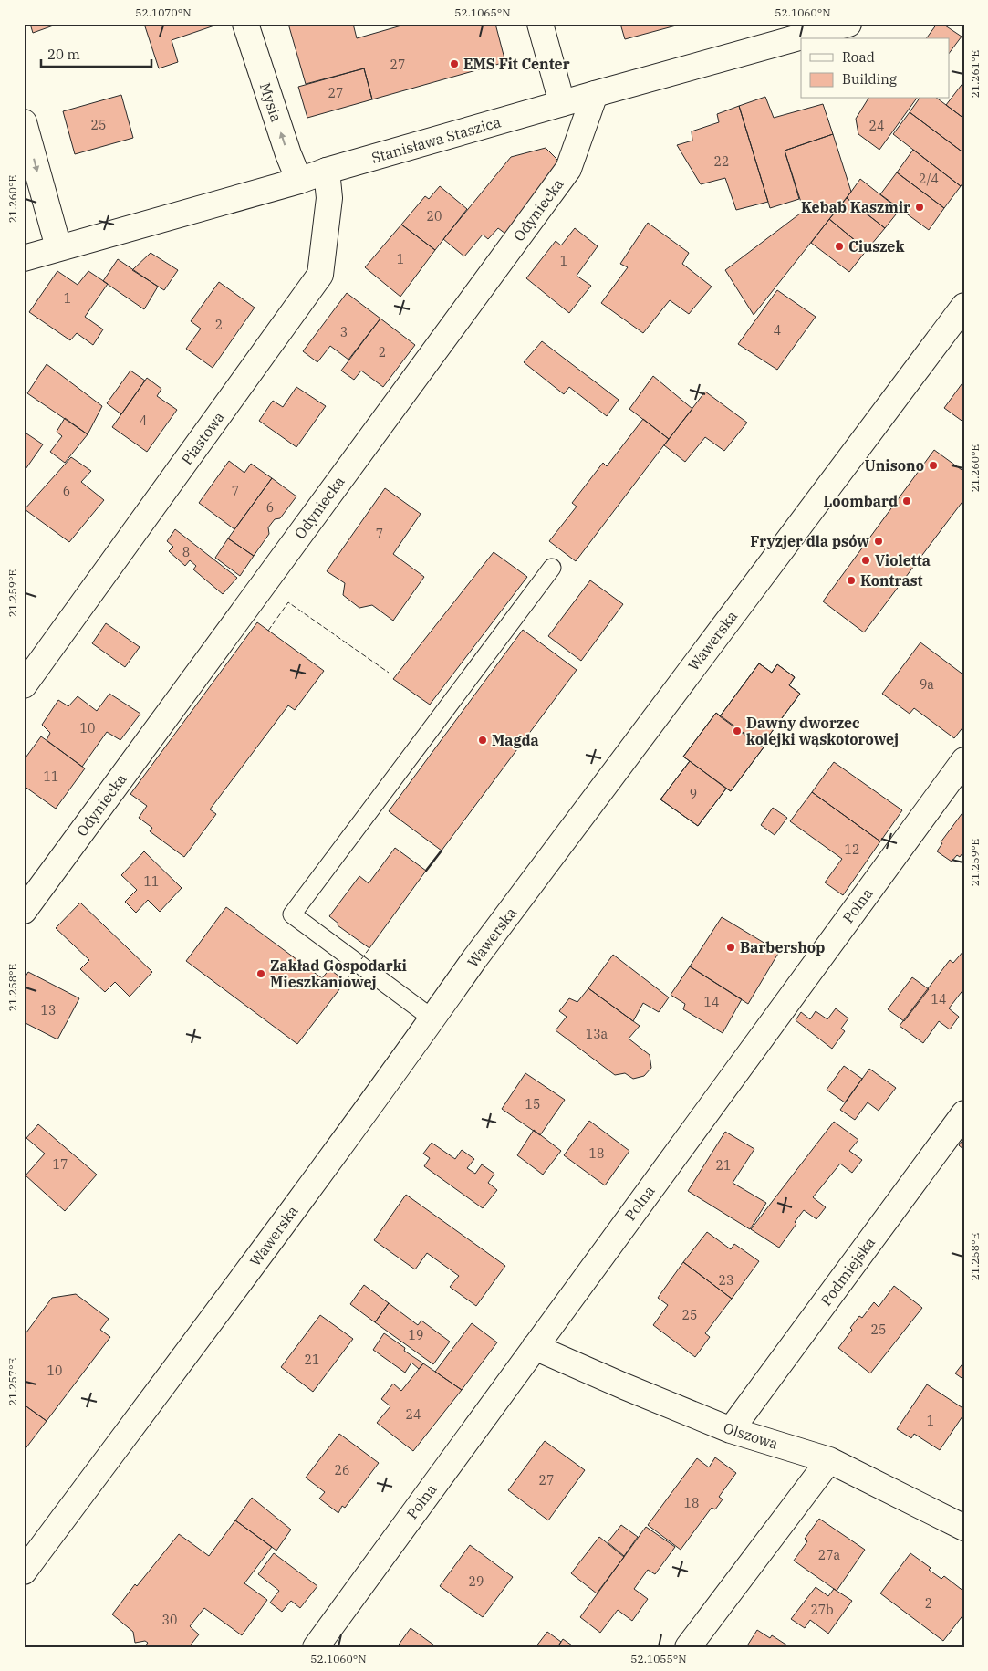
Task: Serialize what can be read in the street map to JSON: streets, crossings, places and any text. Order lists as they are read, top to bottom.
{
  "streets": {
    "street": [
      "Mysia",
      "Stanisława Staszica",
      "Odyniecka",
      "Piastowa",
      "Wawerska",
      "Polna",
      "Podmiejska",
      "Olszowa"
    ]
  },
  "crossings": [
    ["Mysia", "Stanisława Staszica"],
    ["Stanisława Staszica", "Odyniecka"],
    ["Stanisława Staszica", "Piastowa"],
    ["Polna", "Olszowa"],
    ["Podmiejska", "Olszowa"]
  ],
  "one_way": ["Mysia"],
  "places": [
    "EMS Fit Center",
    "Kebab Kaszmir",
    "Ciuszek",
    "Unisono",
    "Loombard",
    "Fryzjer dla psów",
    "Violetta",
    "Kontrast",
    "Dawny dworzec kolejki wąskotorowej",
    "Magda",
    "Barbershop",
    "Zakład Gospodarki Mieszkaniowej"
  ],
  "house_numbers": [
    "27",
    "27",
    "25",
    "24",
    "22",
    "2/4",
    "20",
    "1",
    "1",
    "1",
    "2",
    "4",
    "3",
    "2",
    "4",
    "6",
    "7",
    "6",
    "7",
    "8",
    "9a",
    "10",
    "11",
    "9",
    "12",
    "11",
    "14",
    "14",
    "13",
    "13a",
    "15",
    "18",
    "17",
    "21",
    "23",
    "25",
    "25",
    "19",
    "21",
    "10",
    "24",
    "1",
    "26",
    "27",
    "18",
    "27a",
    "29",
    "2",
    "27b",
    "30"
  ],
  "legend": ["Road", "Building"],
  "scale_bar": "20 m",
  "coordinates": [
    "52.1070°N",
    "52.1065°N",
    "52.1060°N",
    "21.261°E",
    "21.260°E",
    "21.259°E",
    "21.258°E",
    "21.257°E",
    "52.1055°N"
  ]
}
